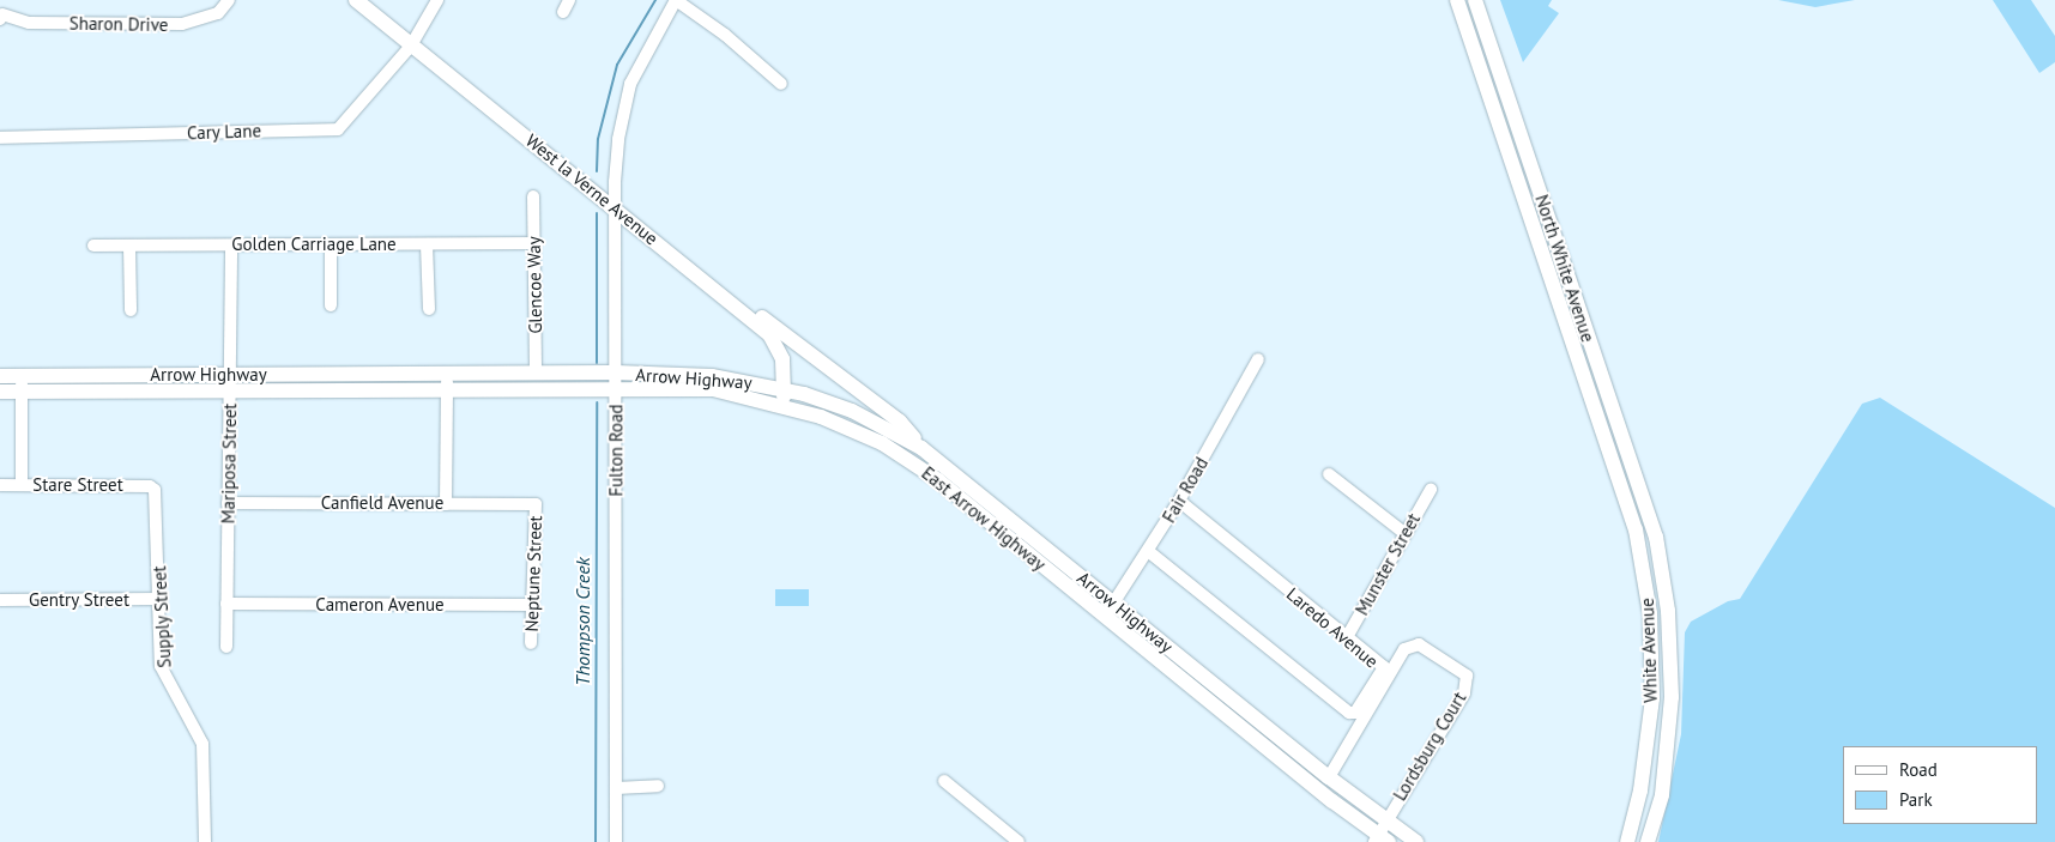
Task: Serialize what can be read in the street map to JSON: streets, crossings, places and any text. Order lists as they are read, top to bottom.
{
  "streets": {
    "main road": [
      "West la Verne Avenue",
      "North White Avenue",
      "Arrow Highway",
      "East Arrow Highway",
      "White Avenue"
    ],
    "street": [
      "Sharon Drive",
      "Cary Lane",
      "Golden Carriage Lane",
      "Glencoe Way",
      "Fulton Road",
      "Mariposa Street",
      "Stare Street",
      "Fair Road",
      "Canfield Avenue",
      "Munster Street",
      "Neptune Street",
      "Gentry Street",
      "Cameron Avenue",
      "Supply Street",
      "Laredo Avenue",
      "Lordsburg Court"
    ]
  },
  "crossings": [
    ["Cary Lane", "West la Verne Avenue"],
    ["West la Verne Avenue", "Arrow Highway"],
    ["West la Verne Avenue", "Fulton Road"],
    ["West la Verne Avenue", "East Arrow Highway"],
    ["Golden Carriage Lane", "Glencoe Way"],
    ["Golden Carriage Lane", "Mariposa Street"],
    ["North White Avenue", "White Avenue"],
    ["Glencoe Way", "Arrow Highway"],
    ["Arrow Highway", "Fulton Road"],
    ["Arrow Highway", "Mariposa Street"],
    ["Arrow Highway", "Fair Road"],
    ["Arrow Highway", "East Arrow Highway"],
    ["Arrow Highway", "Lordsburg Court"],
    ["Mariposa Street", "Canfield Avenue"],
    ["Mariposa Street", "Cameron Avenue"],
    ["Stare Street", "Supply Street"],
    ["Fair Road", "East Arrow Highway"],
    ["Fair Road", "Laredo Avenue"],
    ["Canfield Avenue", "Neptune Street"],
    ["Munster Street", "Laredo Avenue"],
    ["Neptune Street", "Cameron Avenue"],
    ["Gentry Street", "Supply Street"]
  ],
  "water": ["Thompson Creek"],
  "legend": ["Road", "Park"]
}
